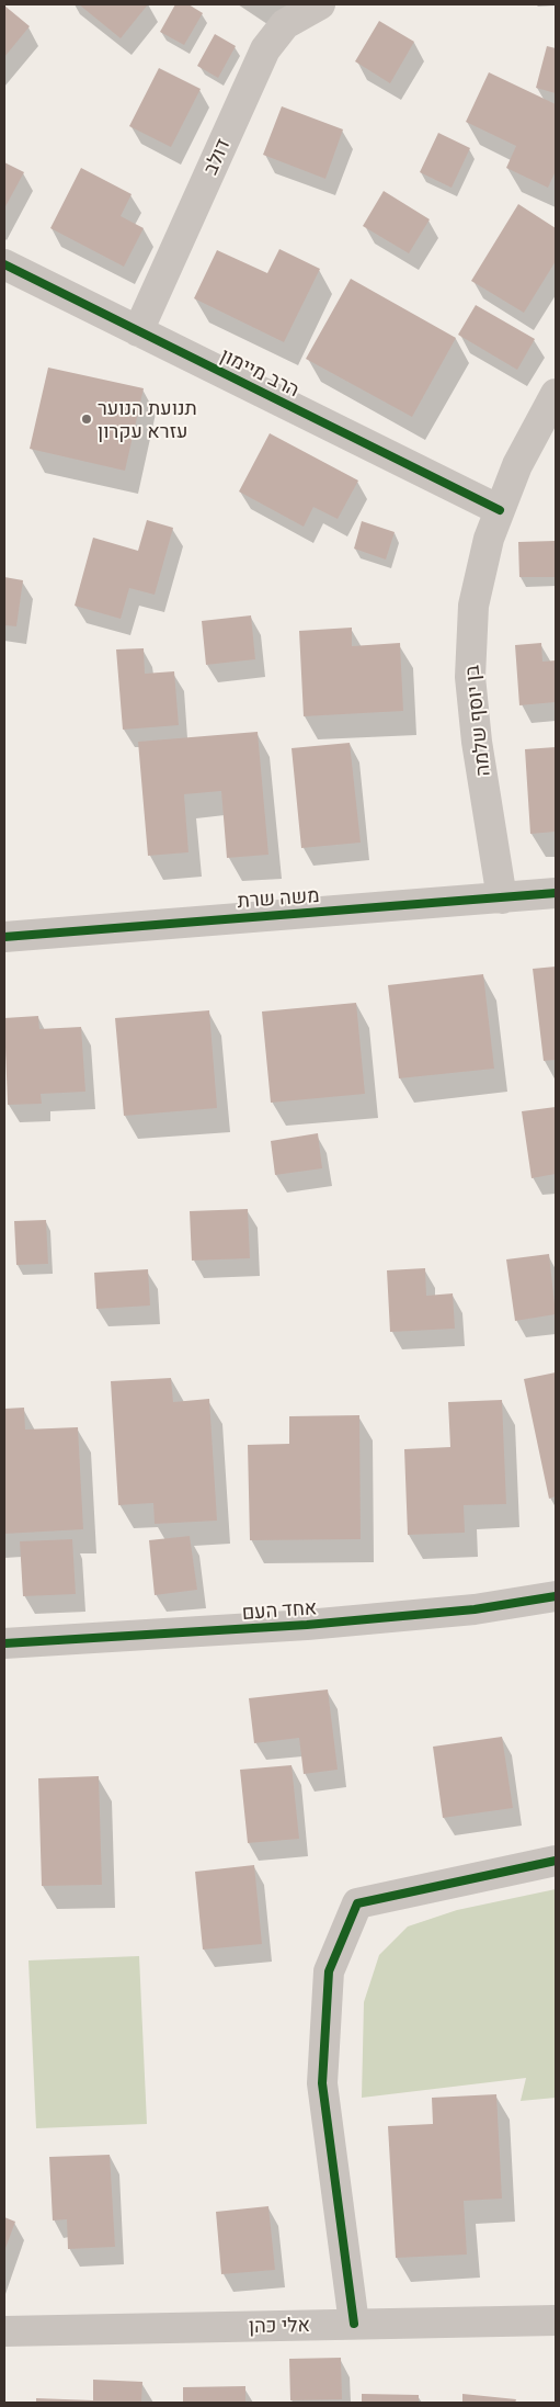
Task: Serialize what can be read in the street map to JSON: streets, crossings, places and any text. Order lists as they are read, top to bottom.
{
  "streets": {
    "street": [
      "דולב",
      "הרב מיימון",
      "בן יוסף שלמה",
      "משה שרת",
      "אחד העם",
      "אלי כהן"
    ]
  },
  "crossings": [
    ["דולב", "הרב מיימון"],
    ["הרב מיימון", "בן יוסף שלמה"],
    ["בן יוסף שלמה", "משה שרת"]
  ],
  "places": ["תנועת הנוער עזרא עקרון"]
}
